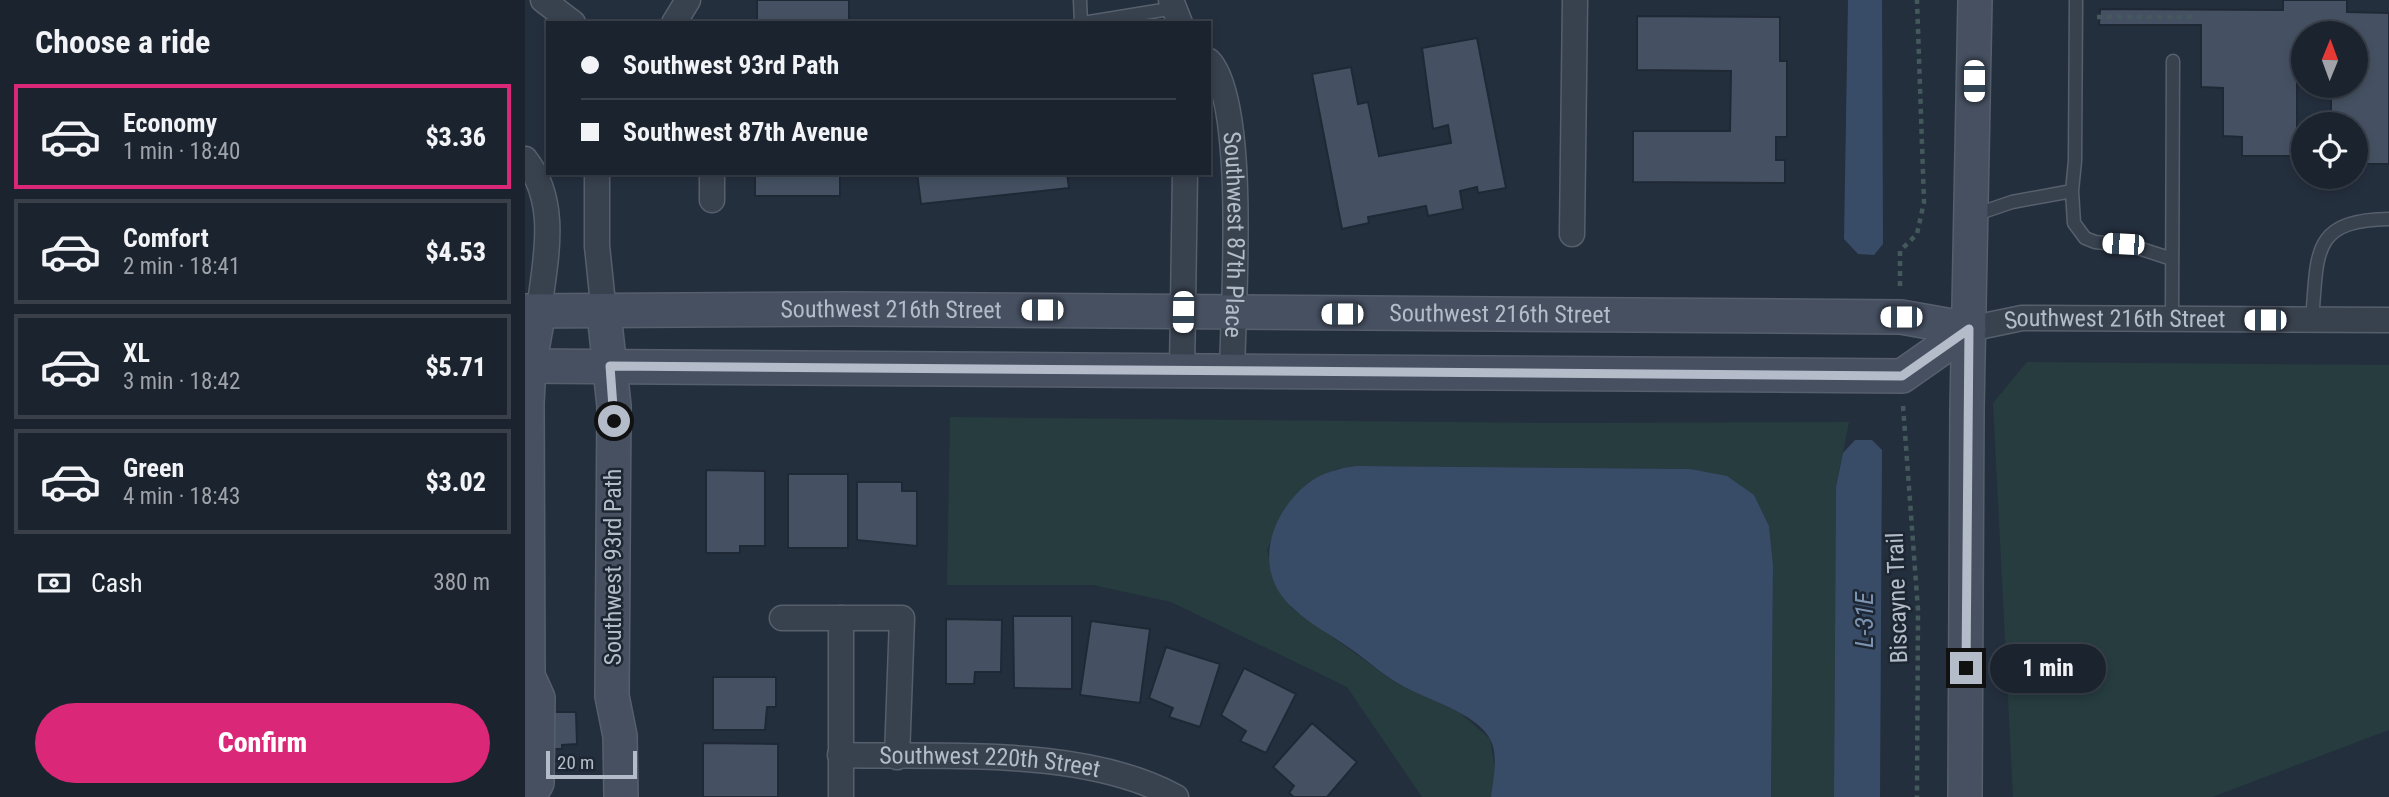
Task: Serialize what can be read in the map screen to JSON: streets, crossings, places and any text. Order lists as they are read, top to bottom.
{
  "streets": {
    "street": [
      "Southwest 87th Place",
      "Southwest 216th Street",
      "Southwest 93rd Path",
      "Southwest 220th Street"
    ],
    "path": ["Biscayne Trail"]
  },
  "crossings": [
    ["Southwest 87th Place", "Southwest 216th Street"],
    ["Southwest 216th Street", "Southwest 93rd Path"]
  ],
  "water": ["L-31E"],
  "scale_bar": "20 m",
  "north": "top",
  "page": {
    "heading": "Choose a ride",
    "banner": ["Southwest 93rd Path", "Southwest 87th Avenue"],
    "list": [
      {
        "name": "Economy",
        "note": "1 min · 18:40",
        "value": "$3.36"
      },
      {
        "name": "Comfort",
        "note": "2 min · 18:41",
        "value": "$4.53"
      },
      {
        "name": "XL",
        "note": "3 min · 18:42",
        "value": "$5.71"
      },
      {
        "name": "Green",
        "note": "4 min · 18:43",
        "value": "$3.02"
      }
    ],
    "pay": ["Cash", "380 m"],
    "bubble": "1 min",
    "buttons": "Confirm",
    "scale": "20 m"
  }
}
